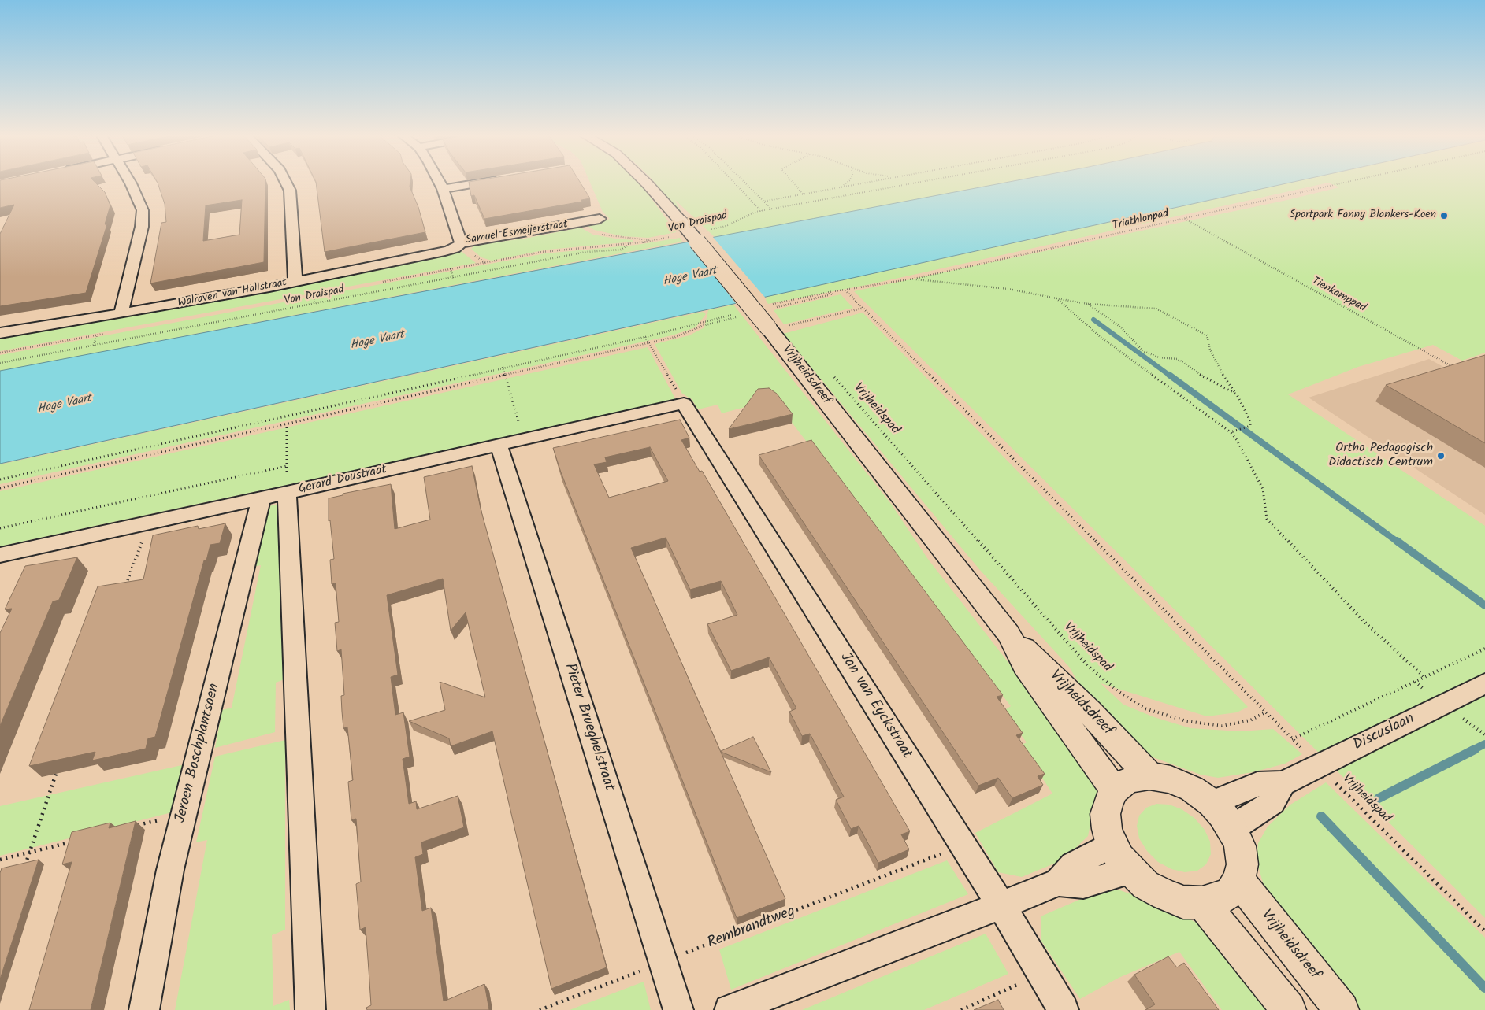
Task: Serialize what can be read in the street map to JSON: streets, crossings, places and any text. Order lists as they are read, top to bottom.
{
  "streets": {
    "main road": ["Vrijheidsdreef"],
    "street": [
      "Samuel Esmeijerstraat",
      "Walraven van Hallstraat",
      "Gerard Doustraat",
      "Jan van Eyckstraat",
      "Pieter Brueghelstraat",
      "Discuslaan",
      "Jeroen Boschplantsoen"
    ],
    "path": [
      "Triathlonpad",
      "Von Draispad",
      "Tienkamppad",
      "Vrijheidspad",
      "Rembrandtweg"
    ]
  },
  "crossings": [
    ["Triathlonpad", "Tienkamppad"],
    ["Von Draispad", "Samuel Esmeijerstraat"],
    ["Samuel Esmeijerstraat", "Walraven van Hallstraat"],
    ["Vrijheidsdreef", "Discuslaan"],
    ["Vrijheidspad", "Discuslaan"],
    ["Gerard Doustraat", "Jan van Eyckstraat"],
    ["Gerard Doustraat", "Pieter Brueghelstraat"],
    ["Gerard Doustraat", "Jeroen Boschplantsoen"],
    ["Jan van Eyckstraat", "Rembrandtweg"],
    ["Pieter Brueghelstraat", "Rembrandtweg"]
  ],
  "water": ["Hoge Vaart"],
  "places": ["Sportpark Fanny Blankers-Koen", "Ortho Pedagogisch Didactisch Centrum"]
}
